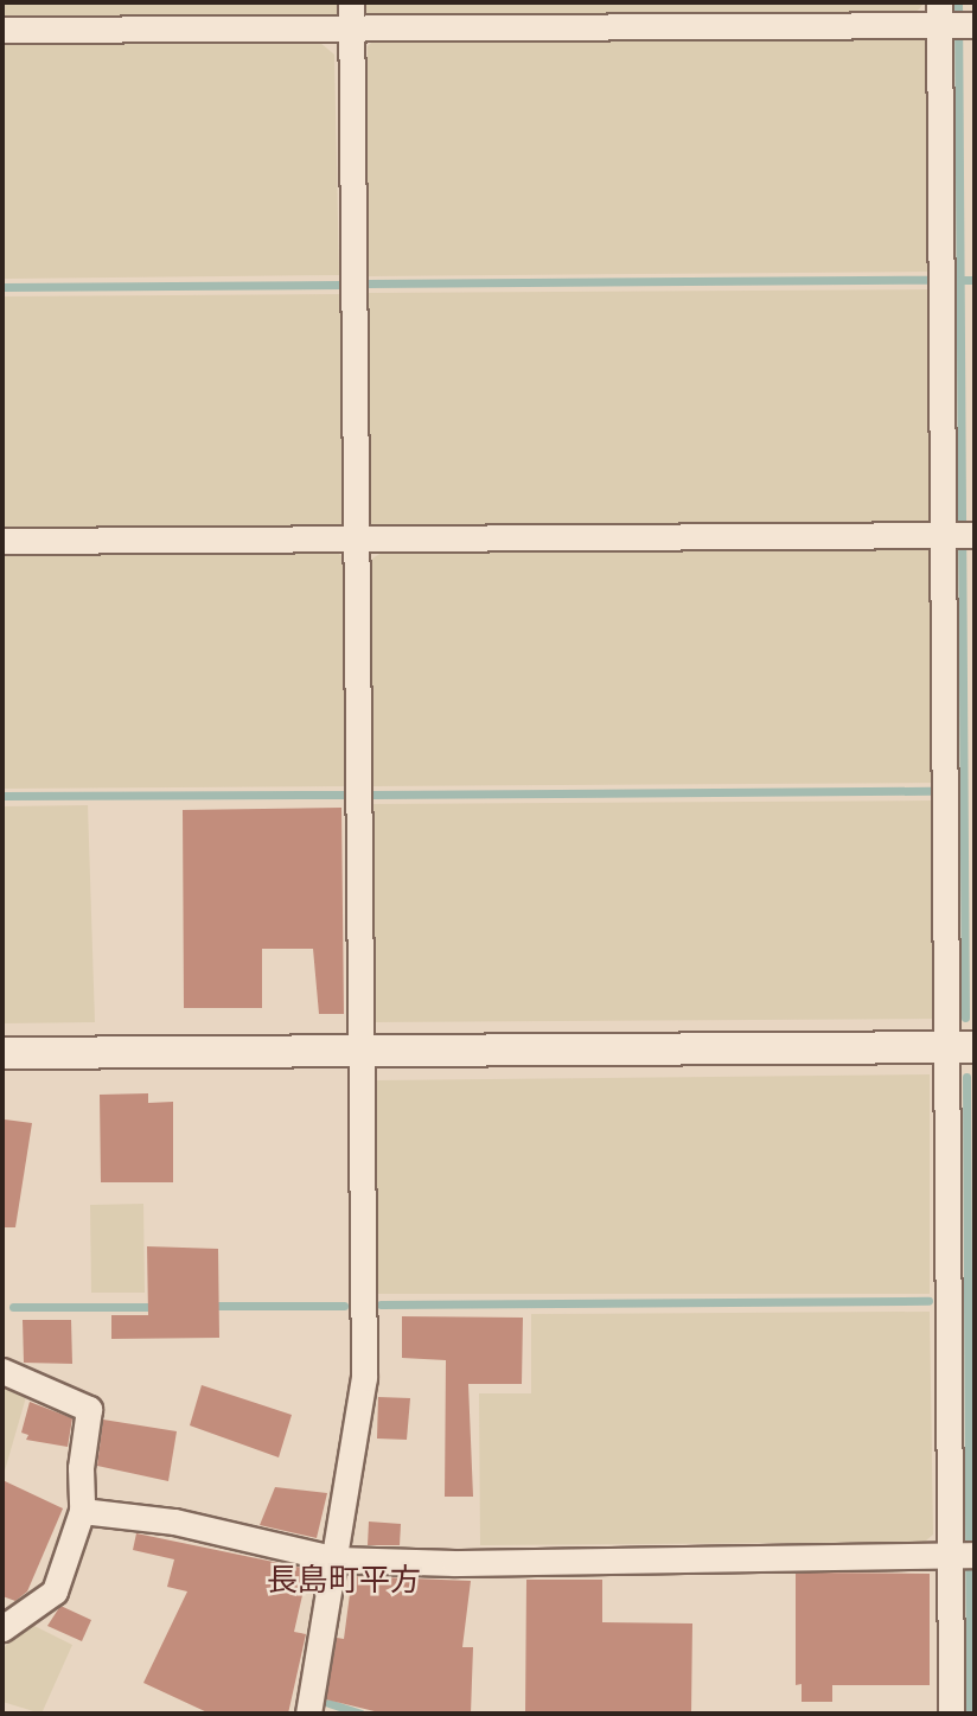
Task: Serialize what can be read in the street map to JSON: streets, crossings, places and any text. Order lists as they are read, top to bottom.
{
  "districts": ["長島町平方"]
}
